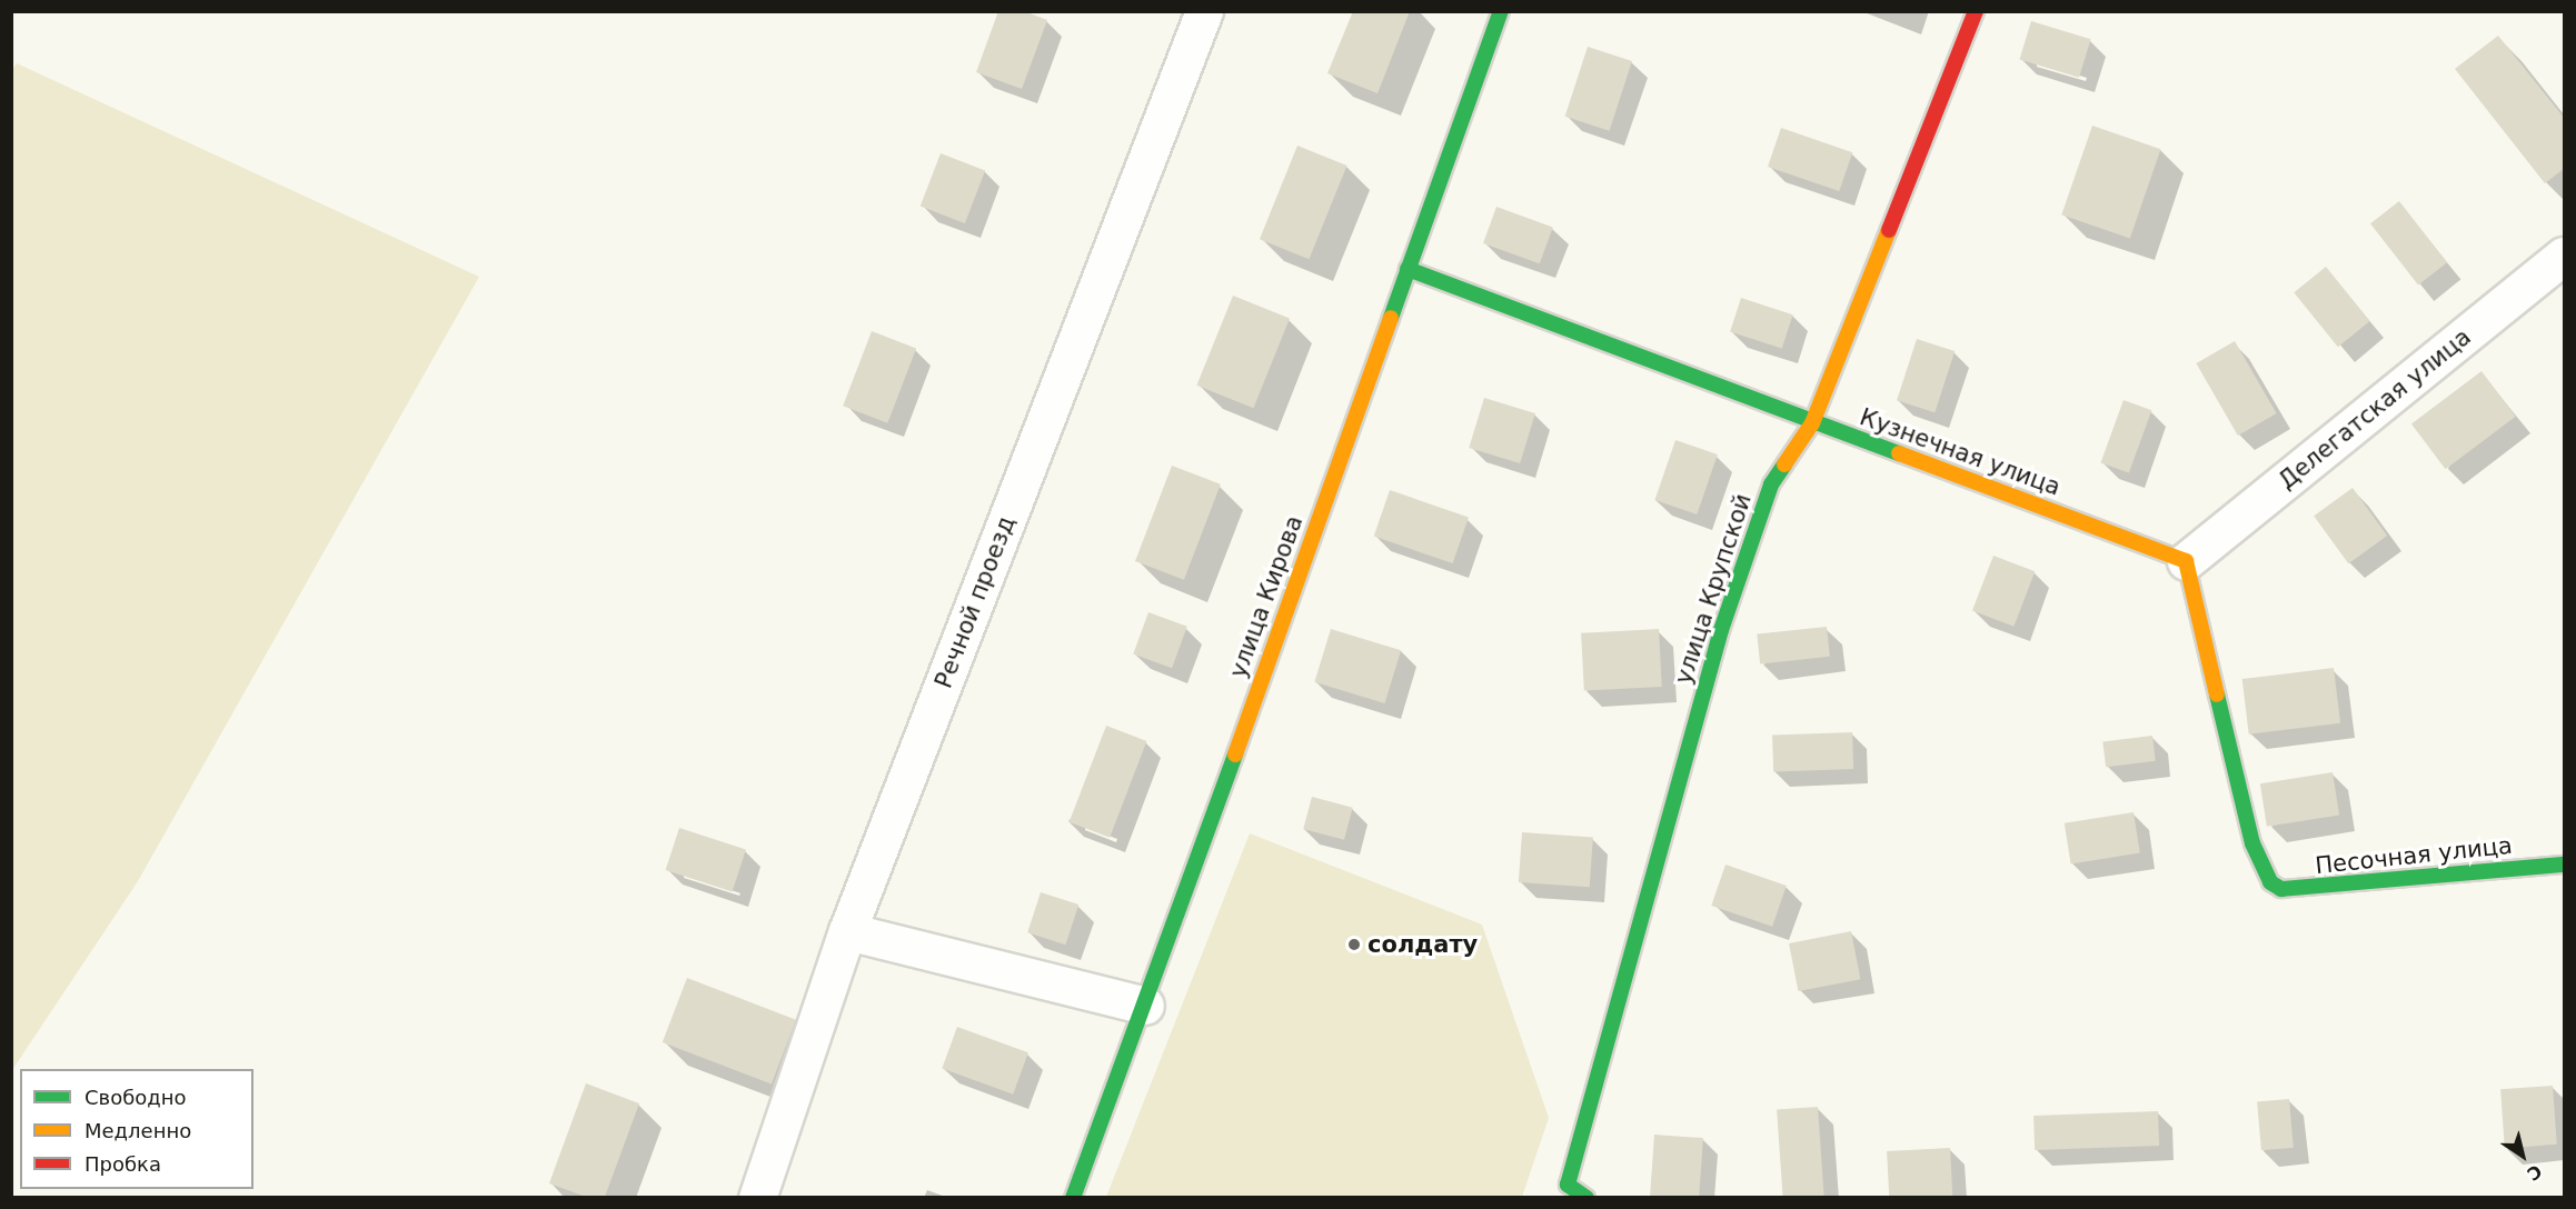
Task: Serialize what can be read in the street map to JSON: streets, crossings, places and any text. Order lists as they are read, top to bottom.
{
  "streets": {
    "street": [
      "Делегатская улица",
      "Кузнечная улица",
      "улица Крупской",
      "улица Кирова",
      "Речной проезд",
      "Песочная улица"
    ]
  },
  "crossings": [
    ["Делегатская улица", "Кузнечная улица"],
    ["Делегатская улица", "Песочная улица"],
    ["Кузнечная улица", "улица Крупской"],
    ["Кузнечная улица", "улица Кирова"],
    ["Кузнечная улица", "Песочная улица"]
  ],
  "places": ["солдату"],
  "legend": ["Свободно", "Медленно", "Пробка"],
  "north": "bottom right"
}
